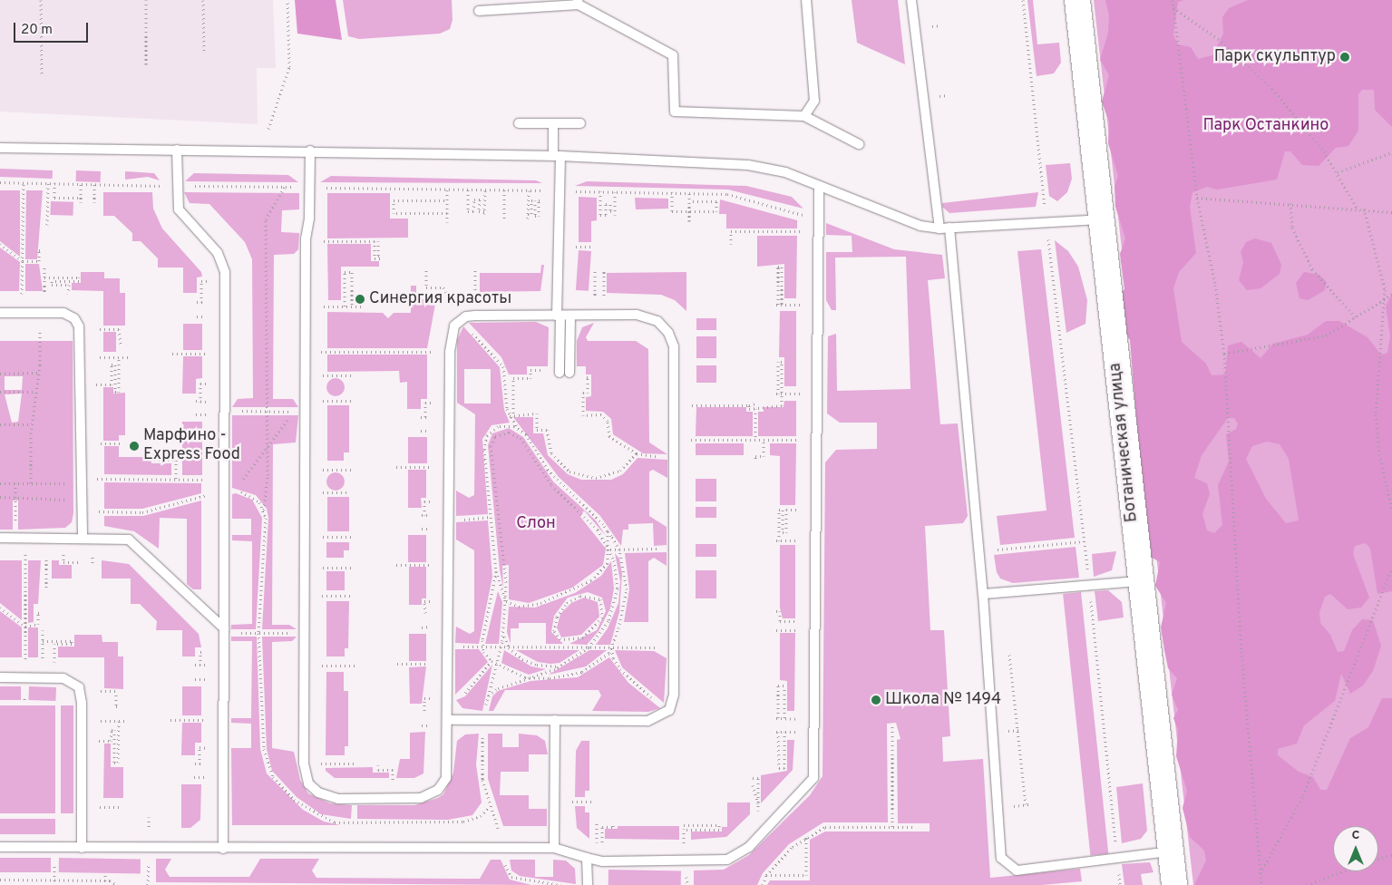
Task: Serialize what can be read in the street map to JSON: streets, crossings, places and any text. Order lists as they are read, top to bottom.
{
  "streets": {
    "main road": ["Ботаническая улица"]
  },
  "parks": ["Парк Останкино", "Слон"],
  "places": [
    "Парк скульптур",
    "Синергия красоты",
    "Марфино - Express Food",
    "Школа № 1494"
  ],
  "scale_bar": "20 m",
  "north": "top"
}
